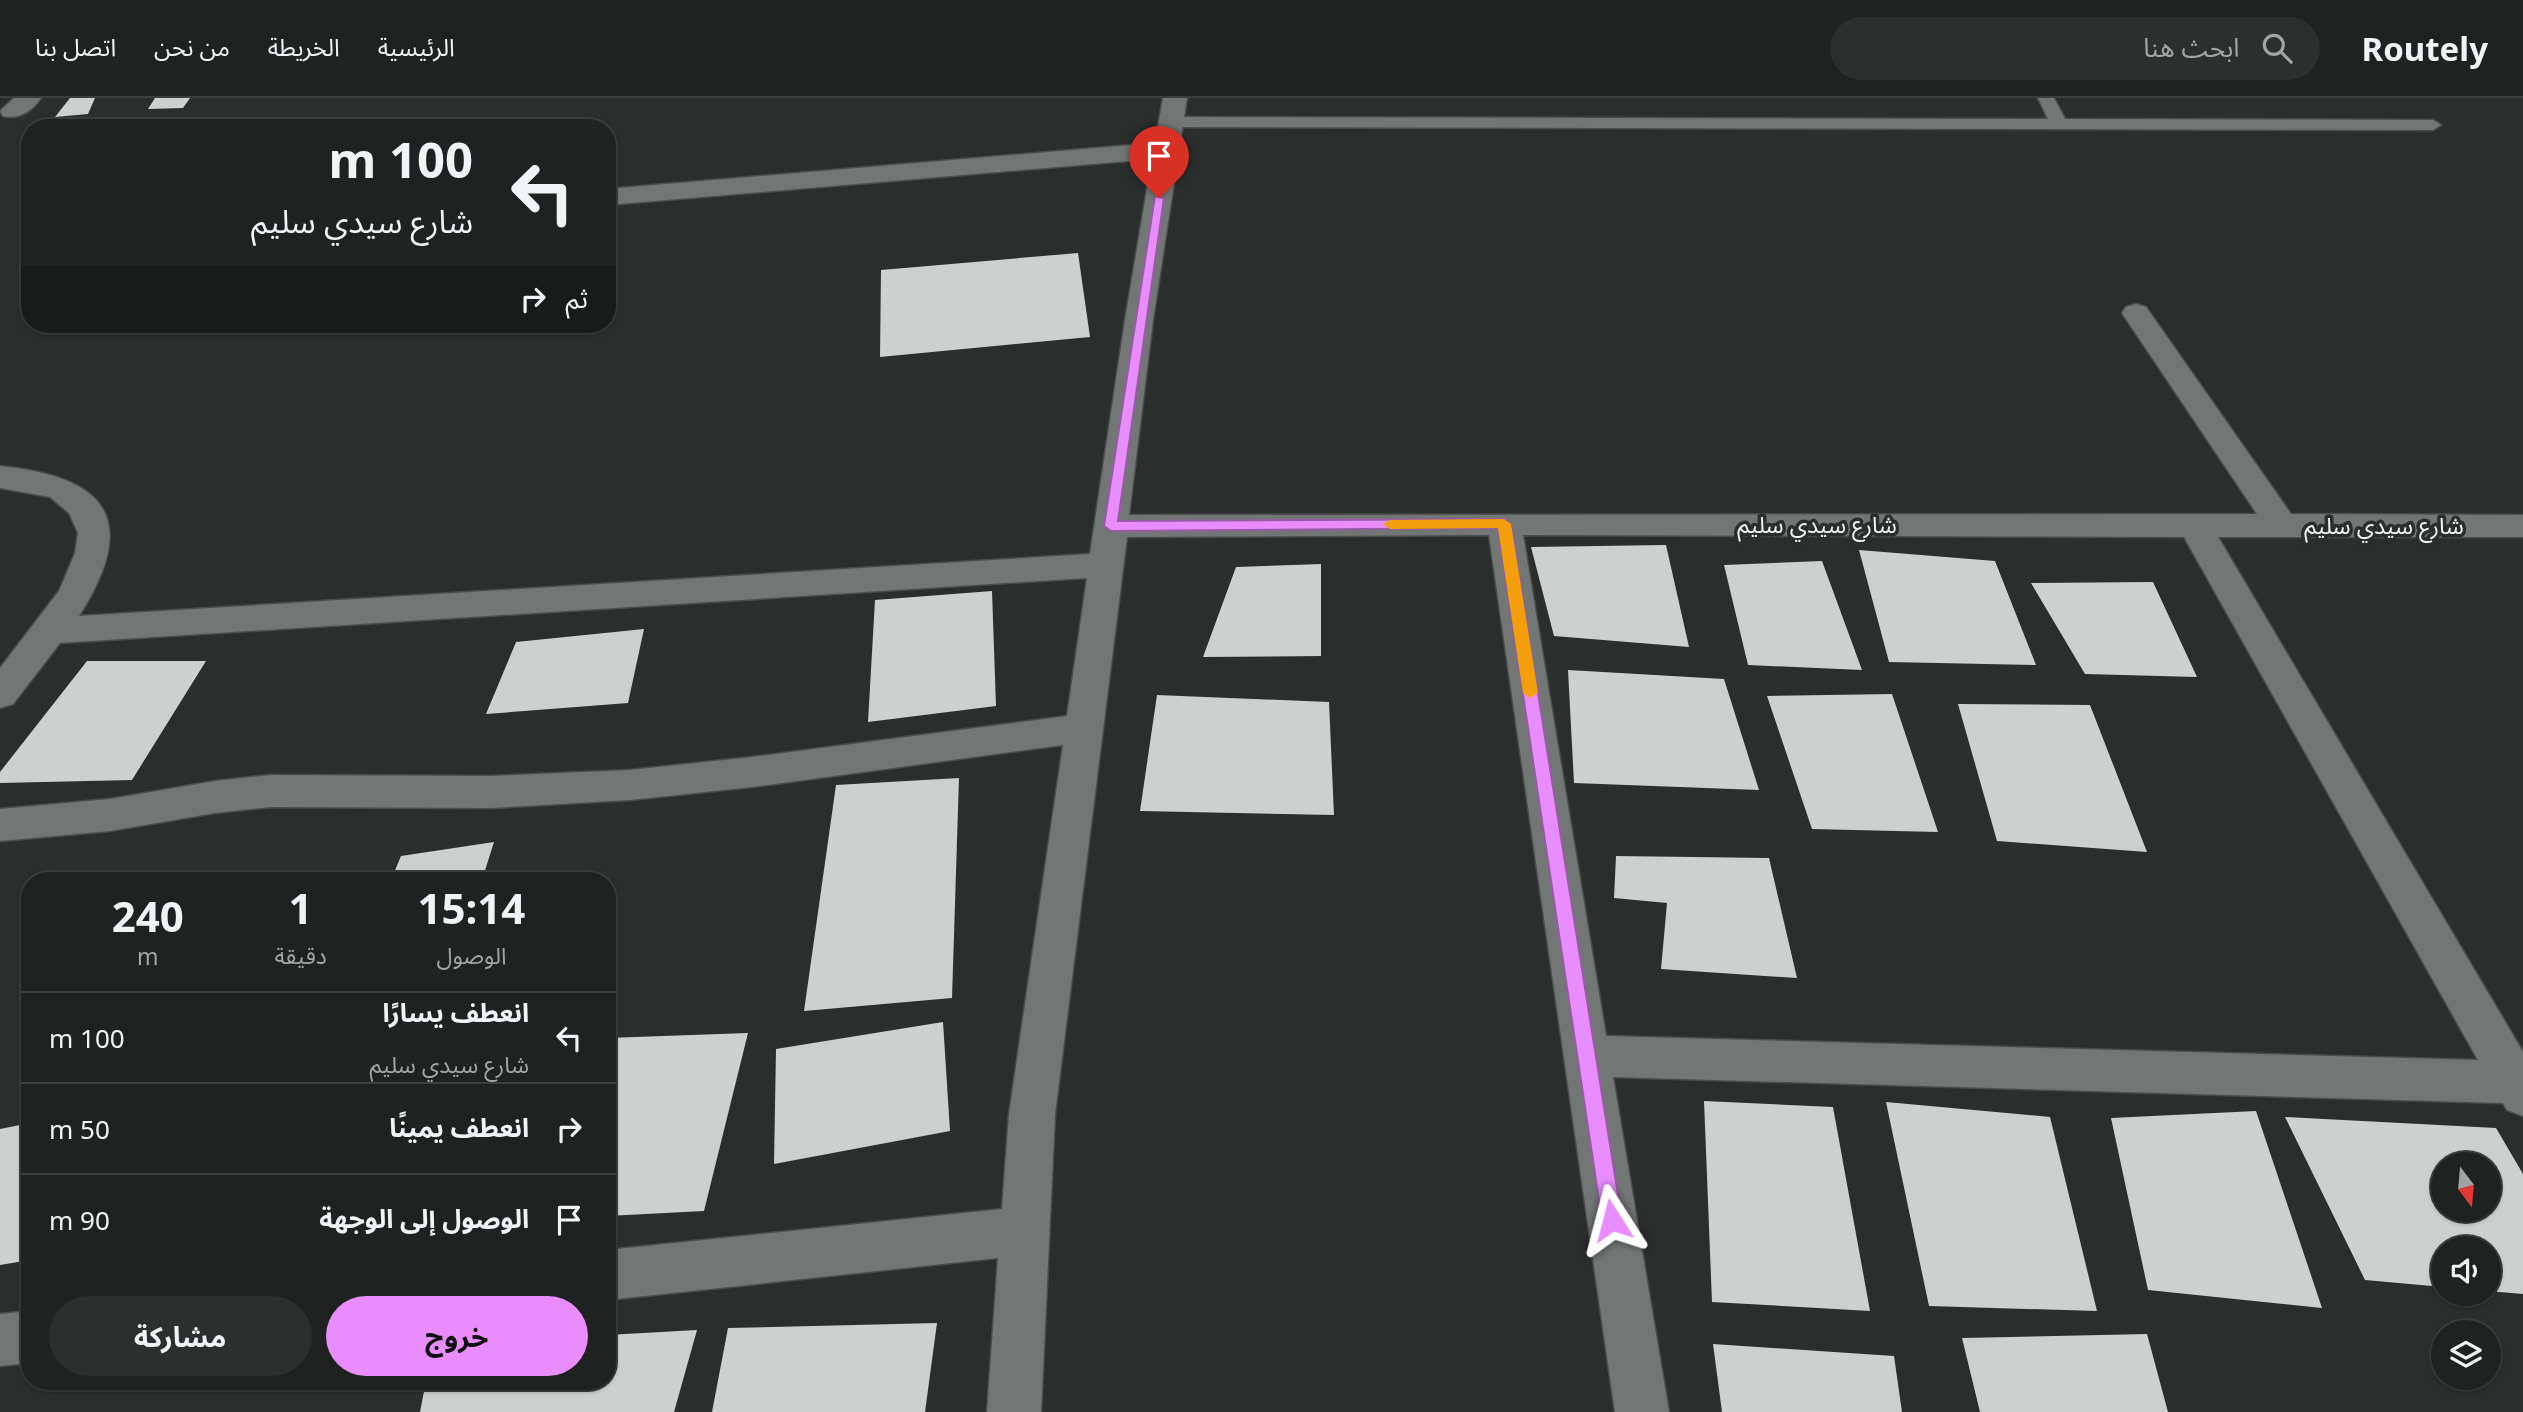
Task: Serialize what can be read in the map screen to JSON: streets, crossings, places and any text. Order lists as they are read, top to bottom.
{
  "streets": {
    "street": ["شارع سيدي سليم"]
  },
  "north": "bottom",
  "page": {
    "header": "Routely",
    "search": "ابحث هنا",
    "nav": [
      "الرئيسية",
      "الخريطة",
      "من نحن",
      "اتصل بنا"
    ],
    "turn": ["100 m", "شارع سيدي سليم"],
    "then": "ثم",
    "eta": [
      "15:14",
      "الوصول",
      "1",
      "دقيقة",
      "240",
      "m"
    ],
    "list": [
      {
        "name": "انعطف يسارًا",
        "note": "شارع سيدي سليم",
        "value": "100 m"
      },
      {
        "name": "انعطف يمينًا",
        "value": "50 m"
      },
      {
        "name": "الوصول إلى الوجهة",
        "value": "90 m"
      }
    ],
    "buttons": ["خروج", "مشاركة"]
  }
}
